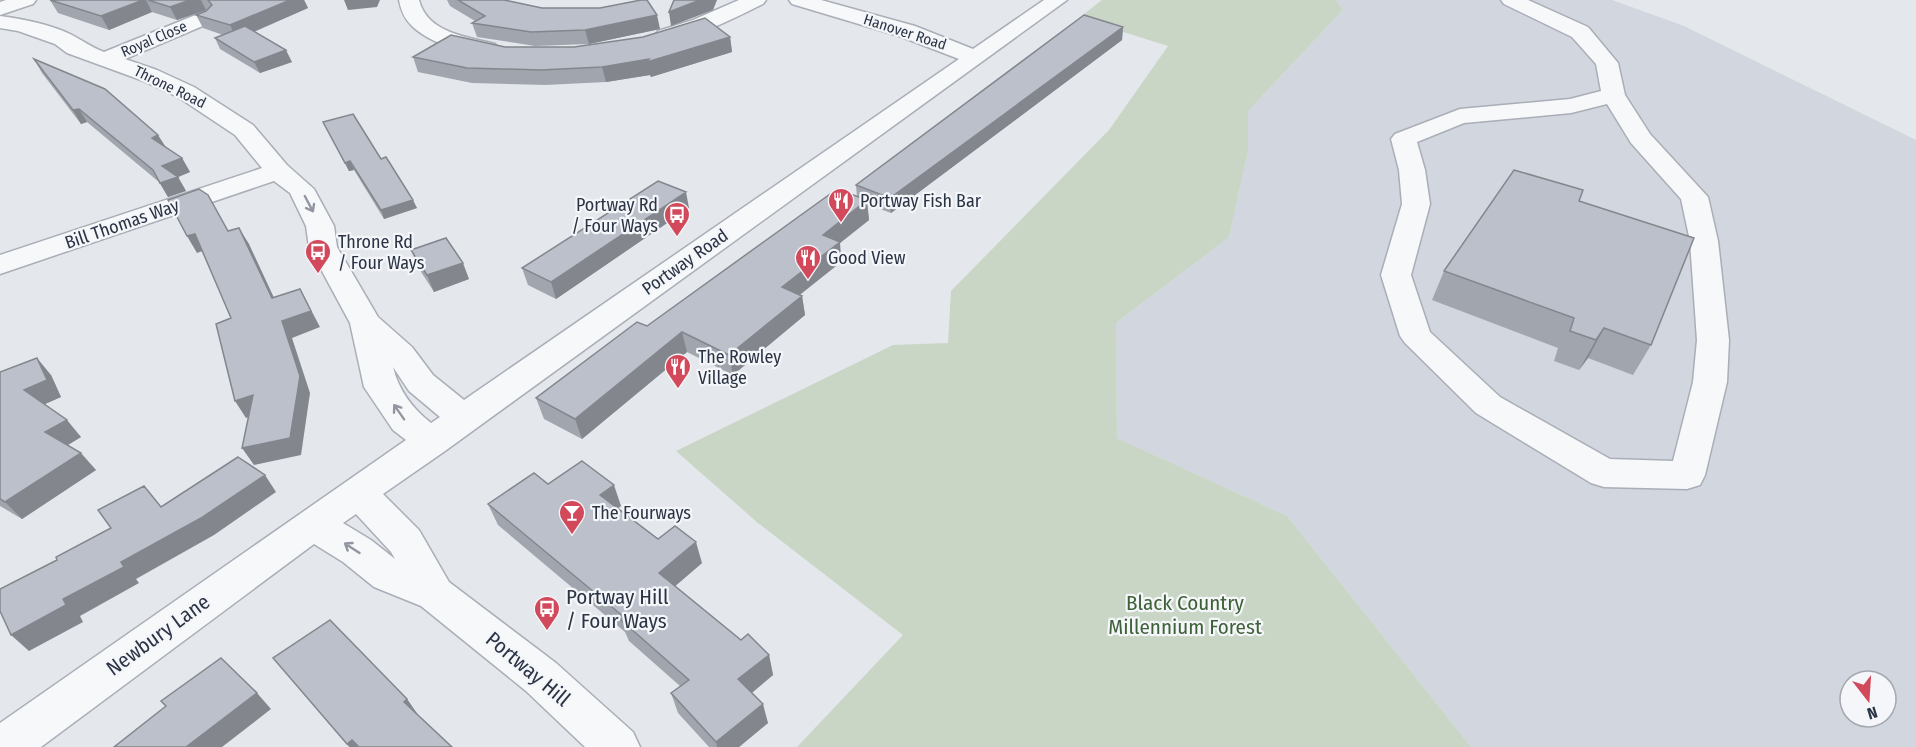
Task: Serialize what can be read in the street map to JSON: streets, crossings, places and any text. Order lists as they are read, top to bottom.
{
  "streets": {
    "street": [
      "Hanover Road",
      "Royal Close",
      "Throne Road",
      "Bill Thomas Way",
      "Portway Road",
      "Newbury Lane",
      "Portway Hill"
    ]
  },
  "crossings": [
    ["Hanover Road", "Portway Road"],
    ["Royal Close", "Throne Road"],
    ["Throne Road", "Bill Thomas Way"],
    ["Throne Road", "Portway Road"],
    ["Portway Road", "Newbury Lane"],
    ["Portway Road", "Portway Hill"],
    ["Newbury Lane", "Portway Hill"]
  ],
  "parks": ["Black Country Millennium Forest"],
  "places": {
    "restaurant": ["Portway Fish Bar", "Good View", "The Rowley Village"],
    "bus stop": ["Portway Rd / Four Ways", "Throne Rd / Four Ways", "Portway Hill / Four Ways"],
    "bar": ["The Fourways"]
  },
  "north": "bottom"
}
